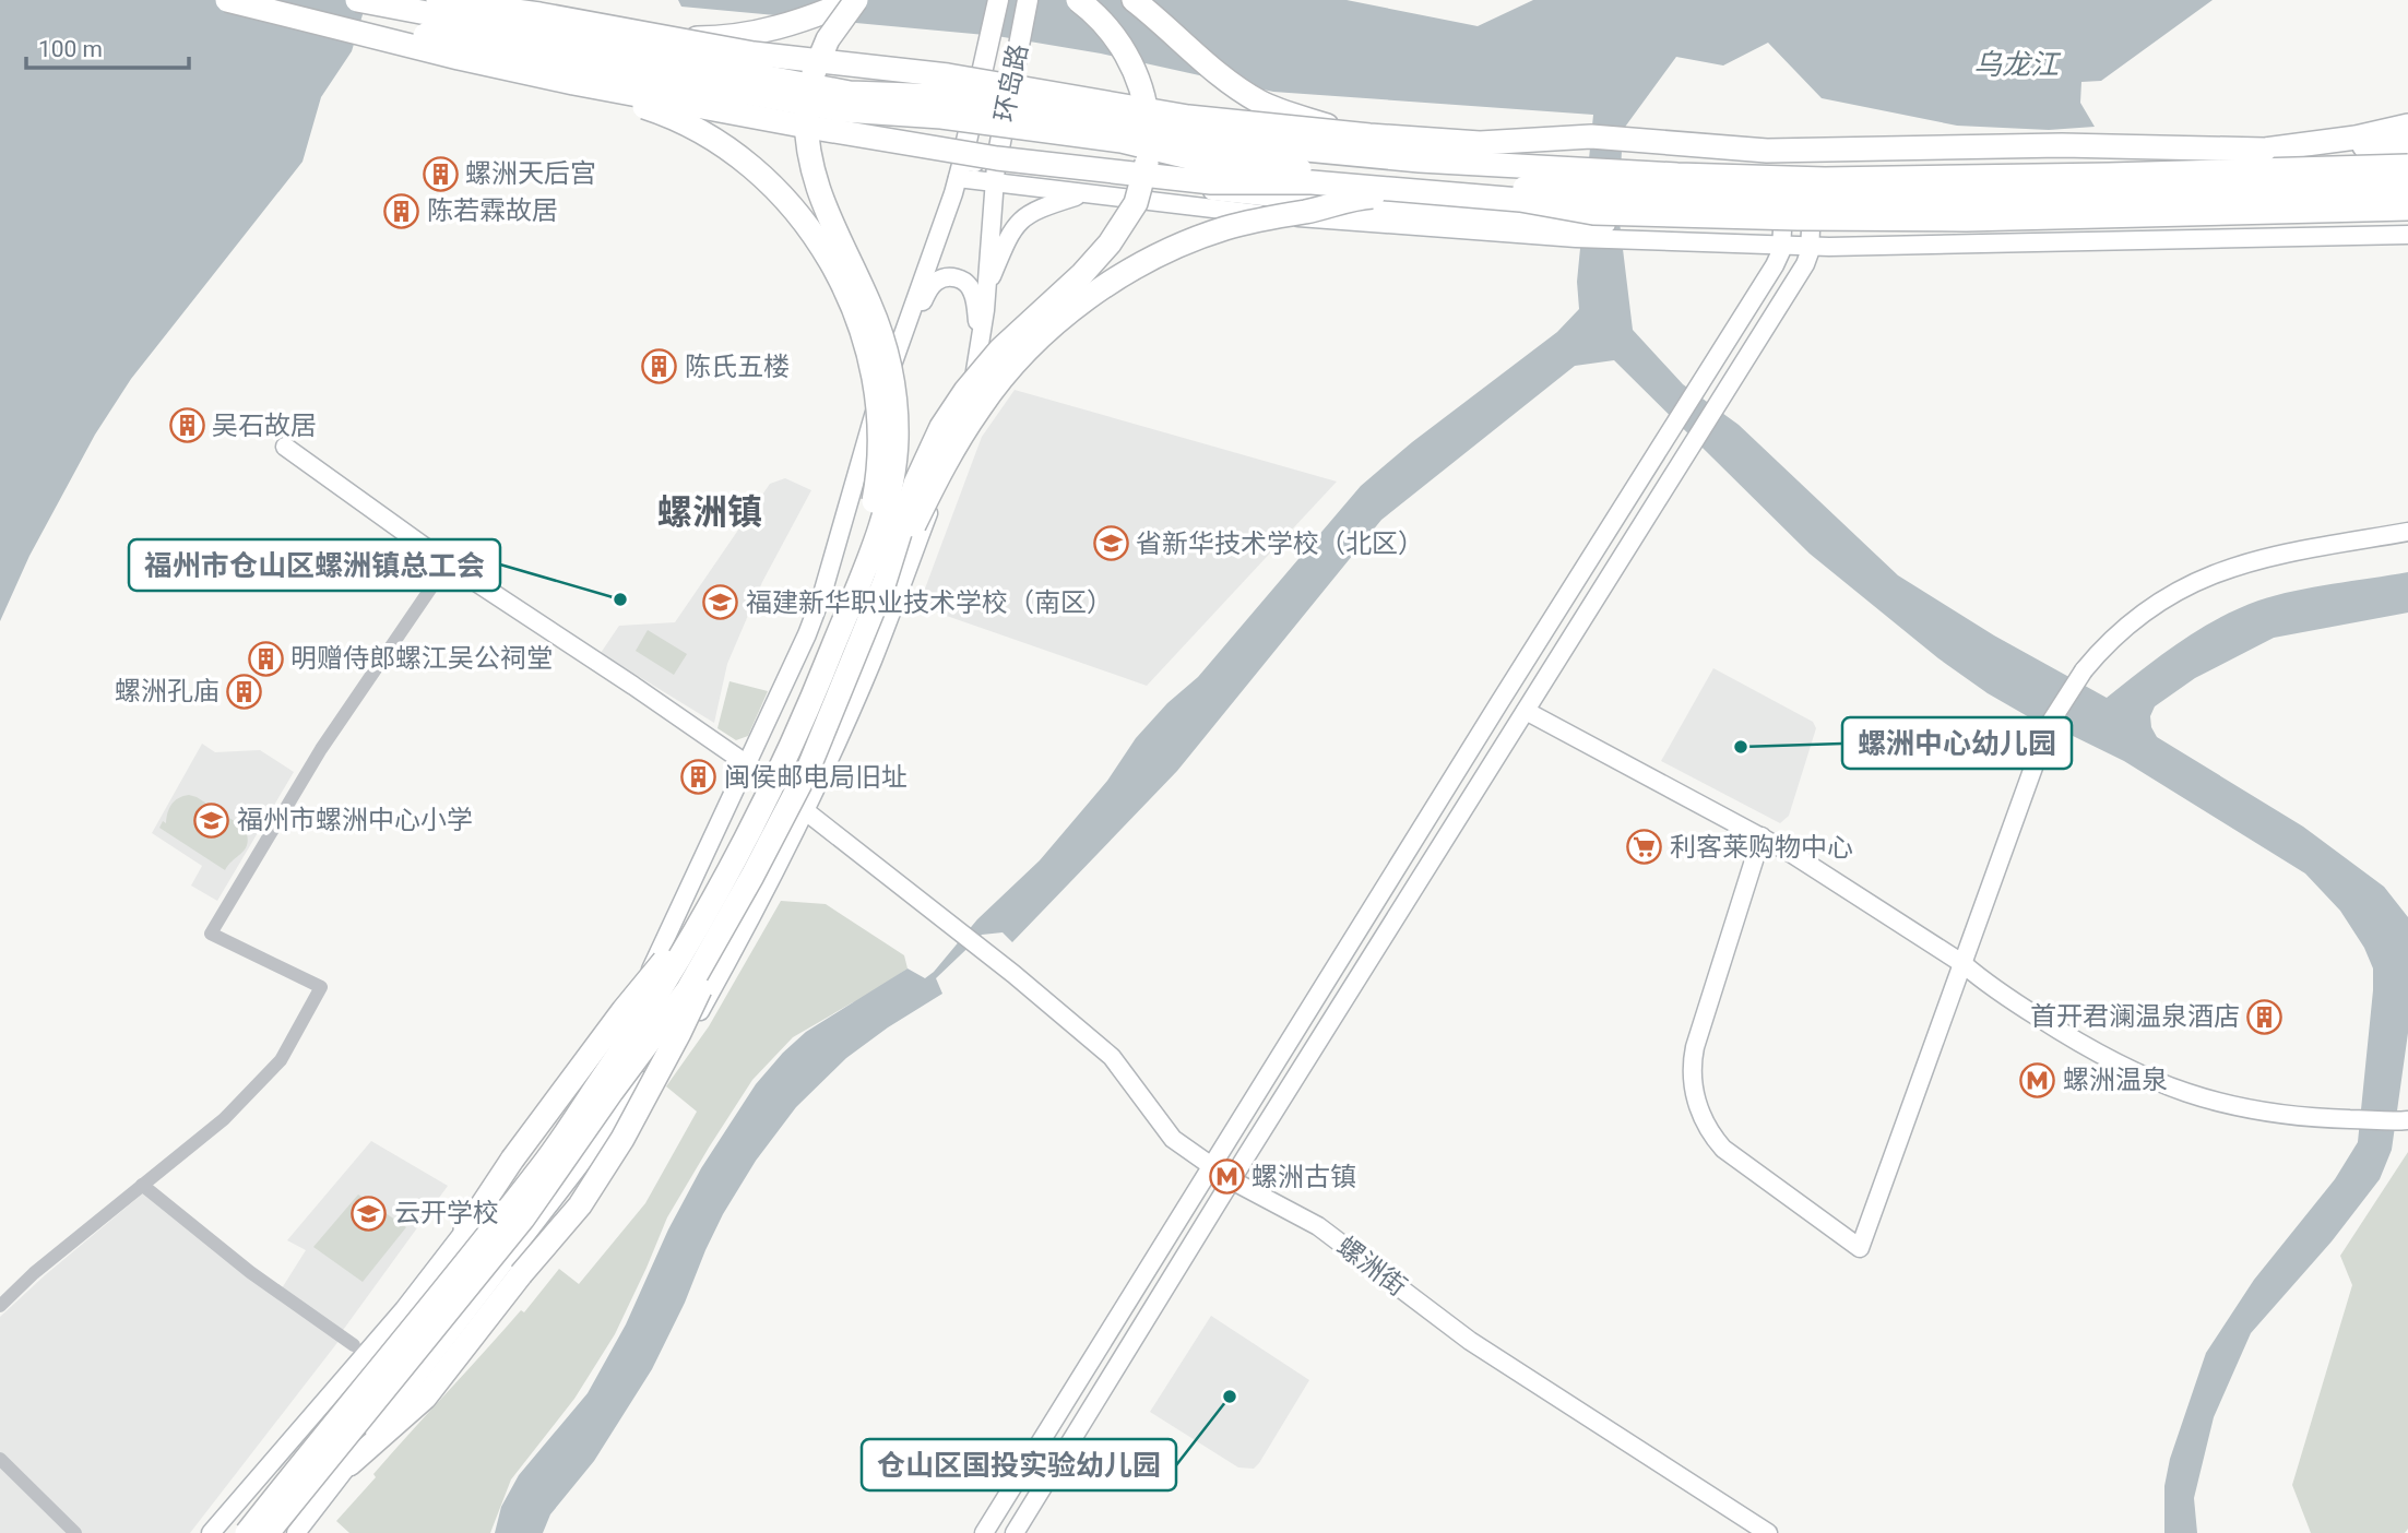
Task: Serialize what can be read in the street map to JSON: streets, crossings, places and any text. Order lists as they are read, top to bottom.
{
  "streets": {
    "main road": ["环岛路"],
    "street": ["螺洲街"]
  },
  "districts": ["螺洲镇"],
  "water": ["乌龙江"],
  "places": {
    "building": [
      "螺洲天后宫",
      "陈若霖故居",
      "陈氏五楼",
      "吴石故居",
      "明赠侍郎螺江吴公祠堂",
      "螺洲孔庙",
      "闽侯邮电局旧址",
      "首开君澜温泉酒店"
    ],
    "school or university": [
      "省新华技术学校（北区）",
      "福建新华职业技术学校（南区）",
      "福州市螺洲中心小学",
      "云开学校"
    ],
    "other": ["福州市仓山区螺洲镇总工会", "螺洲中心幼儿园", "仓山区国投实验幼儿园"],
    "supermarket": ["利客莱购物中心"],
    "metro station": ["螺洲温泉", "螺洲古镇"]
  },
  "scale_bar": "100 m"
}
